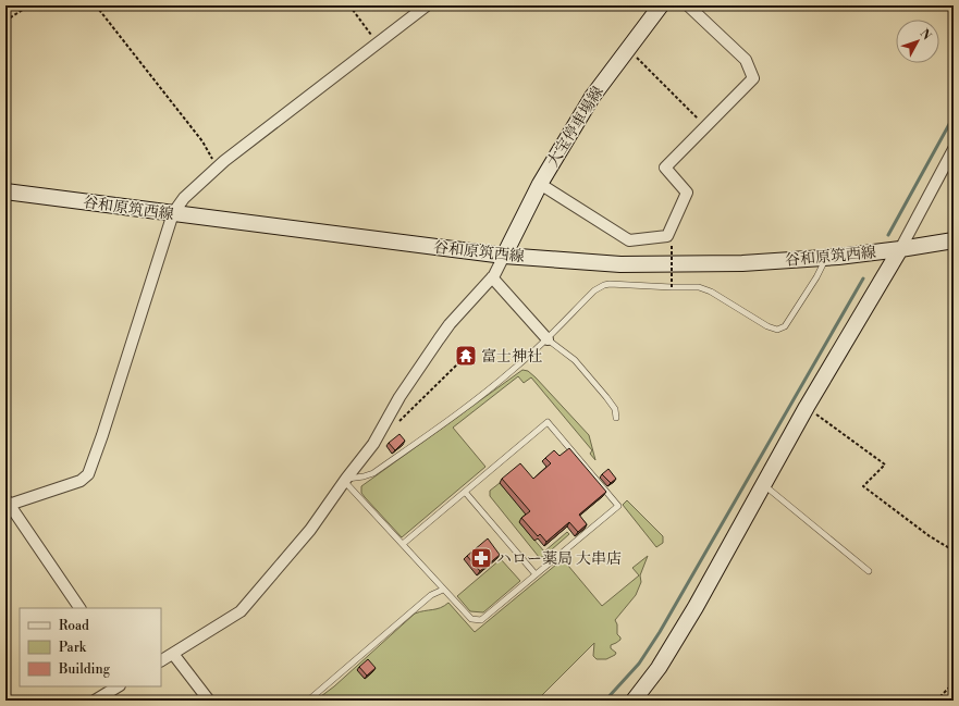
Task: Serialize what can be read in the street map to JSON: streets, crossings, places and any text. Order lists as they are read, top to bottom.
{
  "streets": {
    "main road": ["大宝停車場線", "谷和原筑西線"]
  },
  "crossings": [
    ["大宝停車場線", "谷和原筑西線"]
  ],
  "places": {
    "temple": ["富士神社"],
    "pharmacy": ["ハロー薬局 大串店"]
  },
  "legend": ["Road", "Park", "Building"],
  "north": "top right"
}
